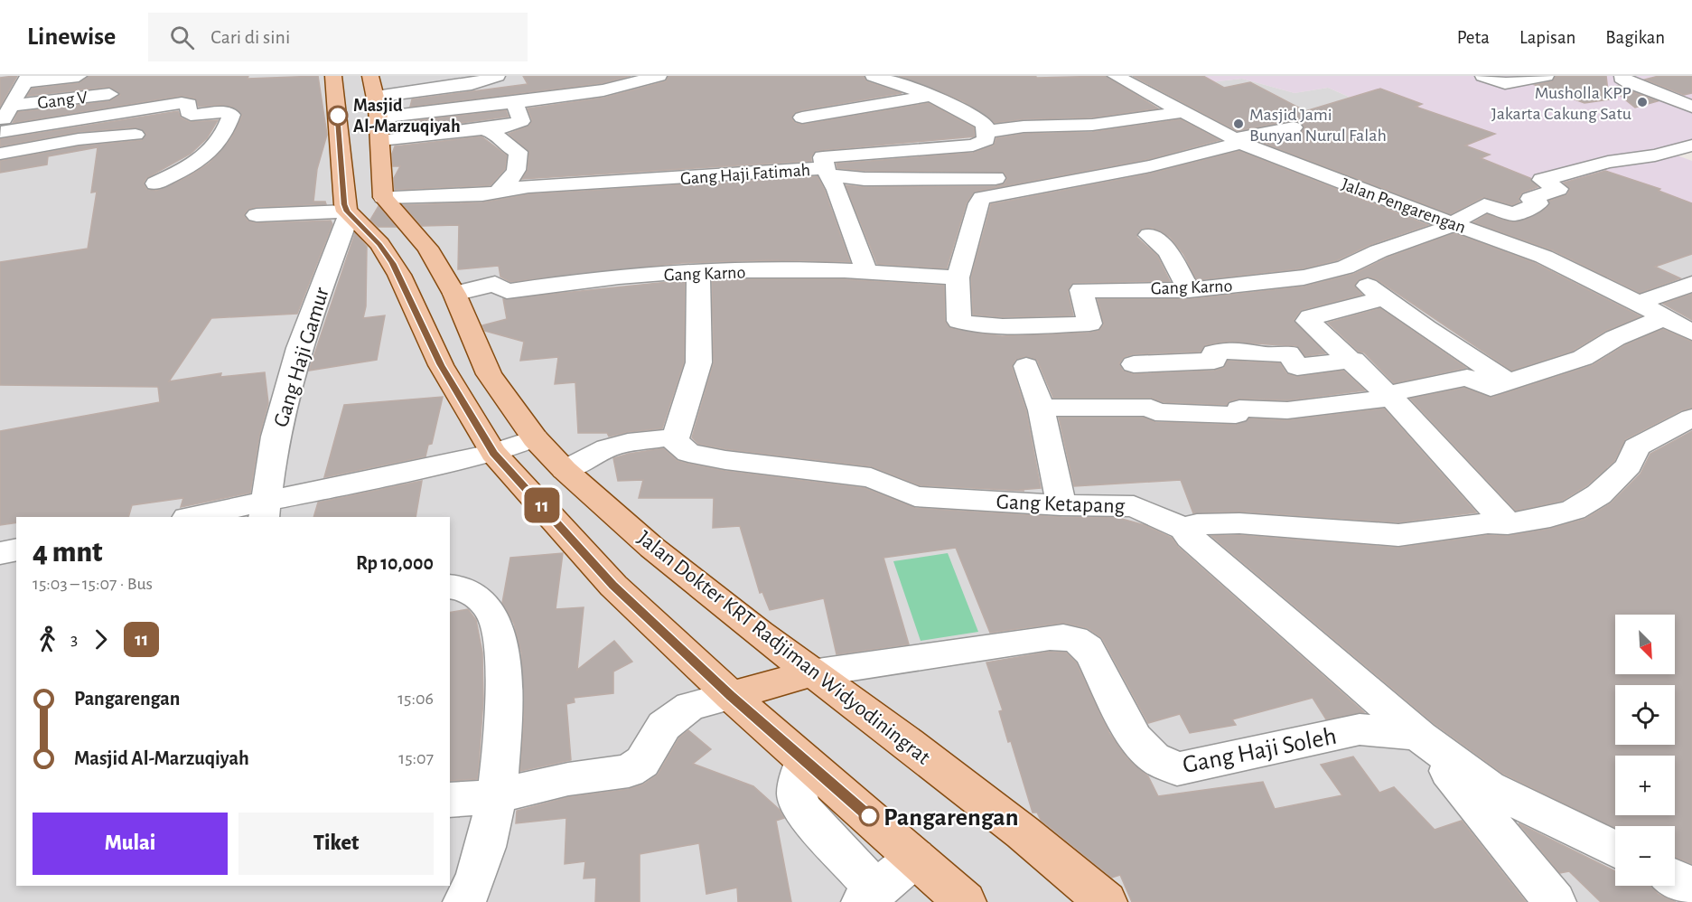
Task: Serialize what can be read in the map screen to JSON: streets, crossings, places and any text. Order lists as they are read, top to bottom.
{
  "streets": {
    "main road": ["Jalan Dokter KRT Radjiman Widyodiningrat"],
    "street": [
      "Gang V",
      "Gang Haji Fatimah",
      "Jalan Pengarengan",
      "Gang Karno",
      "Gang Haji Gamur",
      "Gang Ketapang",
      "Gang Haji Soleh"
    ]
  },
  "crossings": [
    ["Gang Haji Fatimah", "Jalan Pengarengan"],
    ["Gang Haji Fatimah", "Jalan Dokter KRT Radjiman Widyodiningrat"],
    ["Jalan Pengarengan", "Gang Karno"],
    ["Gang Karno", "Jalan Dokter KRT Radjiman Widyodiningrat"],
    ["Jalan Dokter KRT Radjiman Widyodiningrat", "Gang Haji Soleh"]
  ],
  "places": [
    "Musholla KPP Jakarta Cakung Satu",
    "Masjid Al-Marzuqiyah",
    "Masjid Jami Bunyan Nurul Falah",
    "Pangarengan"
  ],
  "lines": ["bus line 11"],
  "north": "bottom right",
  "page": {
    "header": "Linewise",
    "search": "Cari di sini",
    "nav": ["Peta", "Lapisan", "Bagikan"],
    "on_map": "11",
    "heading": ["4 mnt", "15:03 – 15:07 · Bus", "Rp 10,000"],
    "legs": ["3", "11"],
    "map_buttons": ["+", "−"],
    "list": [
      {
        "name": "Pangarengan",
        "value": "15:06"
      },
      {
        "name": "Masjid Al-Marzuqiyah",
        "value": "15:07"
      }
    ],
    "buttons": ["Mulai", "Tiket"]
  }
}
